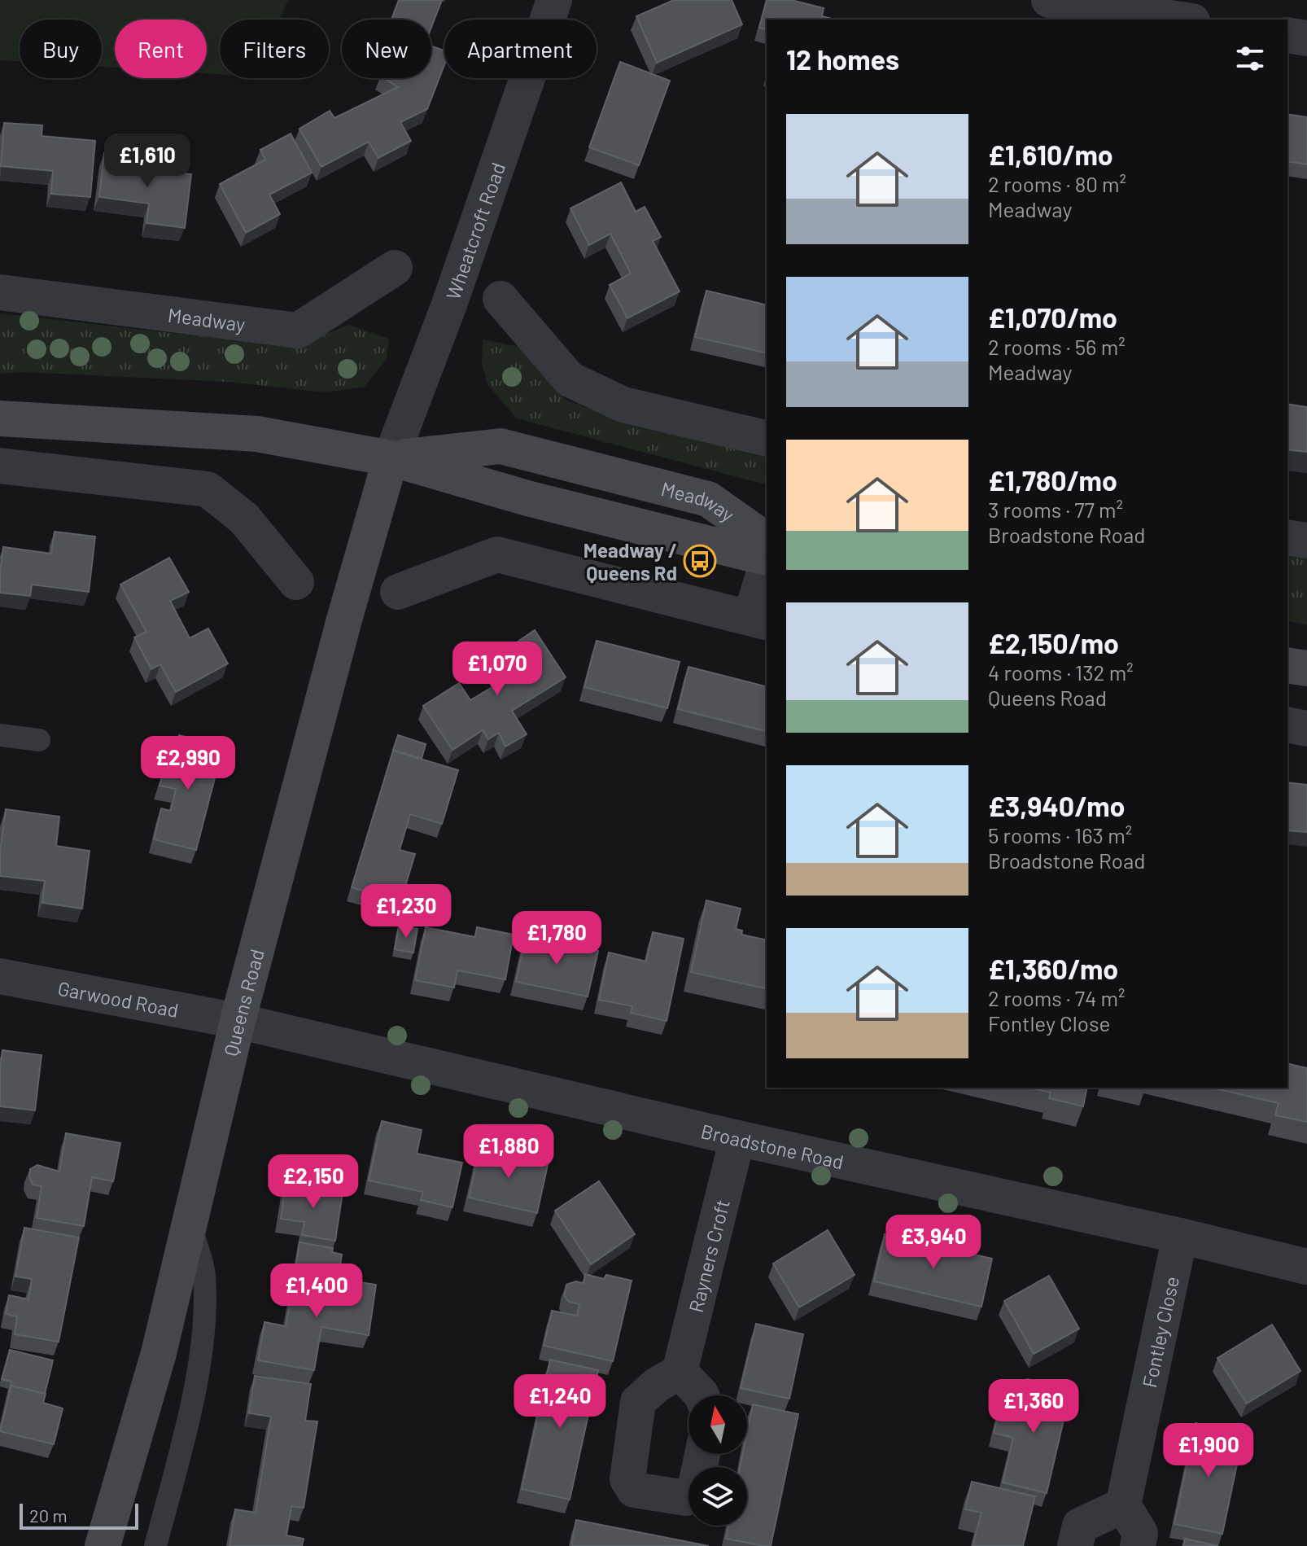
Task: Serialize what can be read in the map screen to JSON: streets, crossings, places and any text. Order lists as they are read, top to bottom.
{
  "streets": {
    "street": [
      "Wheatcroft Road",
      "Meadway",
      "Garwood Road",
      "Queens Road",
      "Broadstone Road",
      "Rayners Croft",
      "Fontley Close"
    ]
  },
  "crossings": [
    ["Wheatcroft Road", "Meadway"],
    ["Wheatcroft Road", "Queens Road"],
    ["Meadway", "Queens Road"],
    ["Garwood Road", "Queens Road"],
    ["Garwood Road", "Broadstone Road"],
    ["Queens Road", "Broadstone Road"],
    ["Broadstone Road", "Rayners Croft"],
    ["Broadstone Road", "Fontley Close"]
  ],
  "places": {
    "bus stop": ["Meadway / Queens Rd"]
  },
  "scale_bar": "20 m",
  "north": "top",
  "page": {
    "chip": [
      "Buy",
      "Rent",
      "Filters",
      "New",
      "Apartment"
    ],
    "heading": "12 homes",
    "list": [
      {
        "name": "£1,610/mo",
        "note": "2 rooms · 80 m² · Meadway"
      },
      {
        "name": "£1,070/mo",
        "note": "2 rooms · 56 m² · Meadway"
      },
      {
        "name": "£1,780/mo",
        "note": "3 rooms · 77 m² · Broadstone Road"
      },
      {
        "name": "£2,150/mo",
        "note": "4 rooms · 132 m² · Queens Road"
      },
      {
        "name": "£3,940/mo",
        "note": "5 rooms · 163 m² · Broadstone Road"
      },
      {
        "name": "£1,360/mo",
        "note": "2 rooms · 74 m² · Fontley Close"
      }
    ],
    "price": [
      "£1,610",
      "£1,070",
      "£2,990",
      "£1,230",
      "£1,780",
      "£1,880",
      "£2,150",
      "£3,940",
      "£1,400",
      "£1,240",
      "£1,360",
      "£1,900"
    ],
    "scale": "20 m"
  }
}
